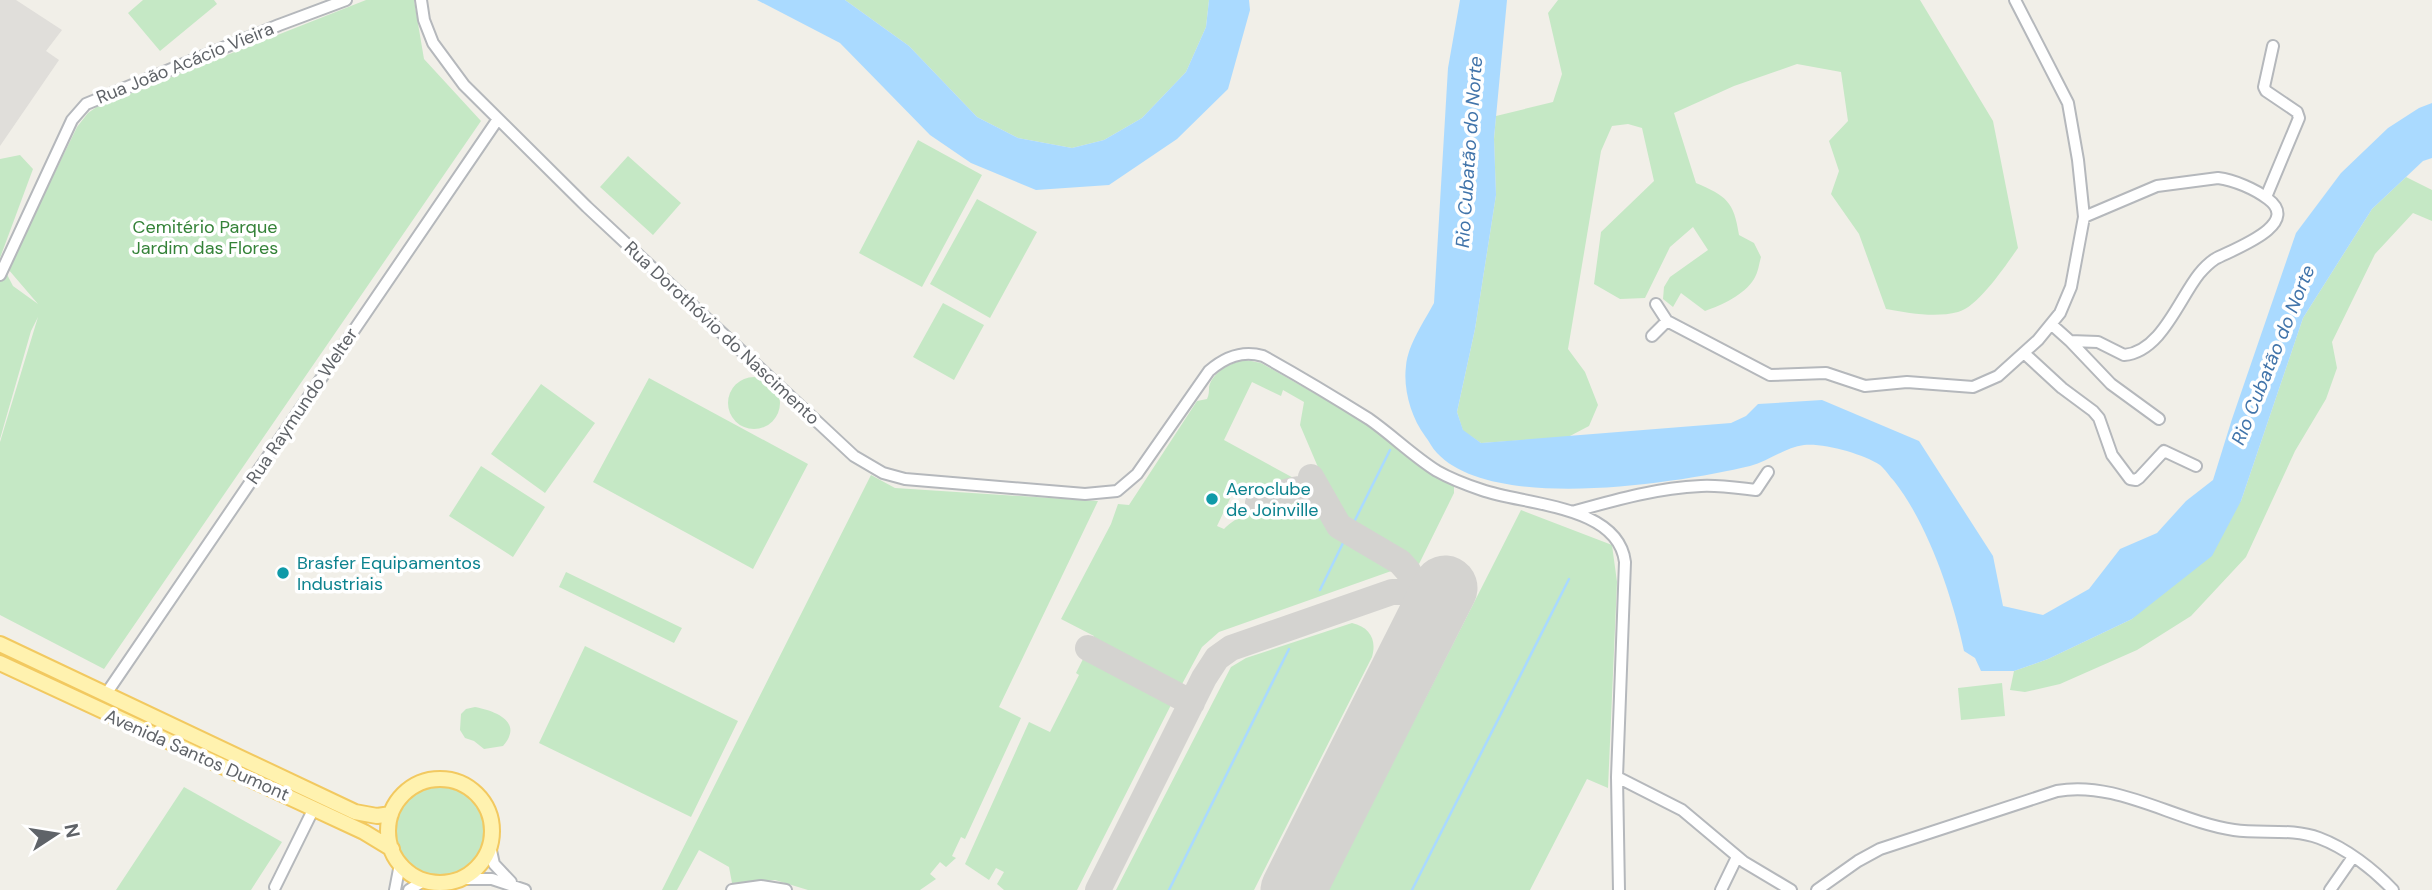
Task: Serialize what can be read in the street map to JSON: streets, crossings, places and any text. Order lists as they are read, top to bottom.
{
  "streets": {
    "main road": ["Avenida Santos Dumont"],
    "street": ["Rua João Acácio Vieira", "Rua Dorothóvio do Nascimento", "Rua Raymundo Welter"]
  },
  "crossings": [
    ["Rua Dorothóvio do Nascimento", "Rua Raymundo Welter"],
    ["Rua Raymundo Welter", "Avenida Santos Dumont"]
  ],
  "water": ["Rio Cubatão do Norte"],
  "parks": ["Cemitério Parque Jardim das Flores"],
  "places": ["Aeroclube de Joinville", "Brasfer Equipamentos Industriais"],
  "north": "right"
}
